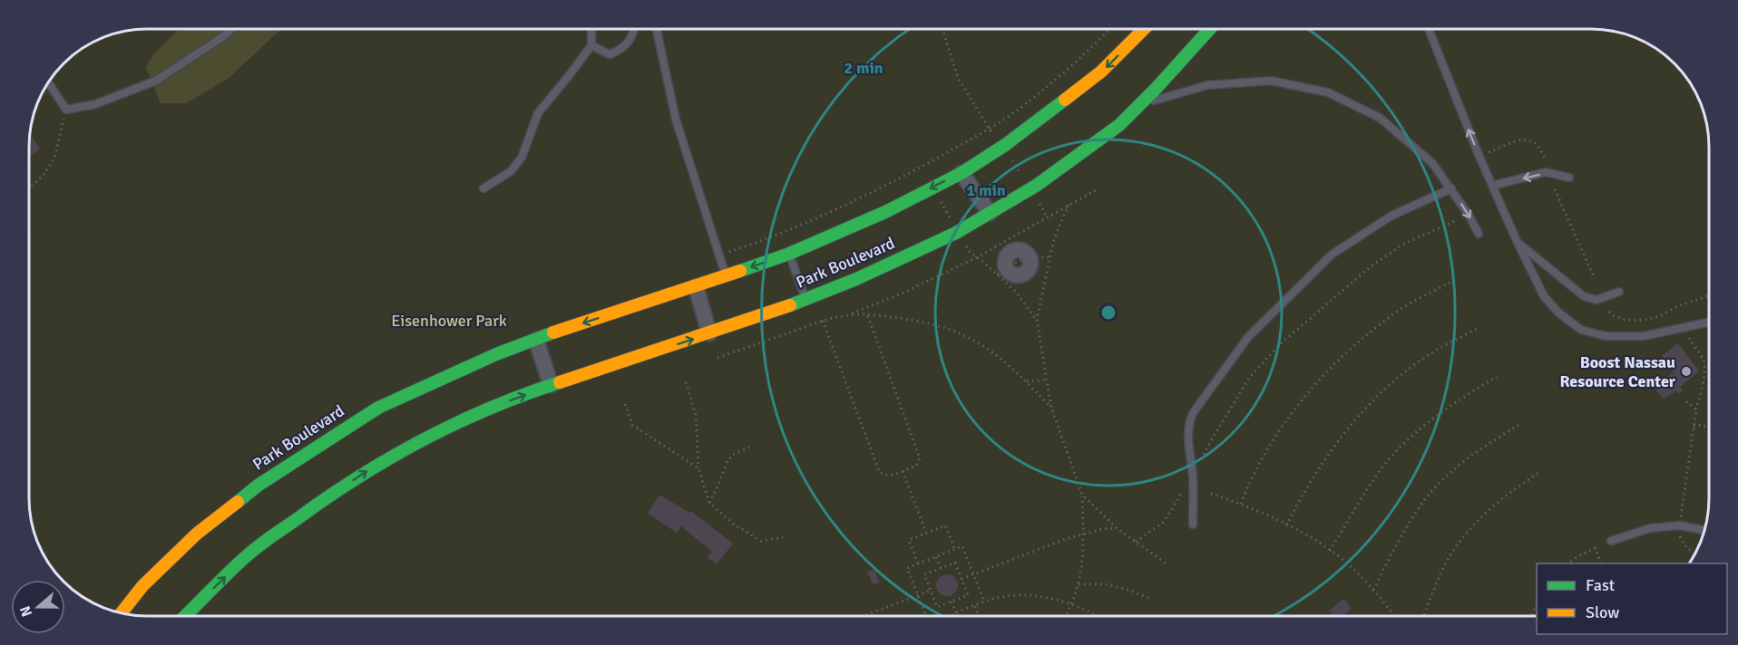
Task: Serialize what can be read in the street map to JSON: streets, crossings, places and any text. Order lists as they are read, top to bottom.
{
  "streets": {
    "street": ["Park Boulevard"]
  },
  "parks": ["Eisenhower Park"],
  "places": ["Boost Nassau Resource Center"],
  "legend": ["Fast", "Slow"],
  "north": "left",
  "rings": ["2 min", "1 min"]
}
